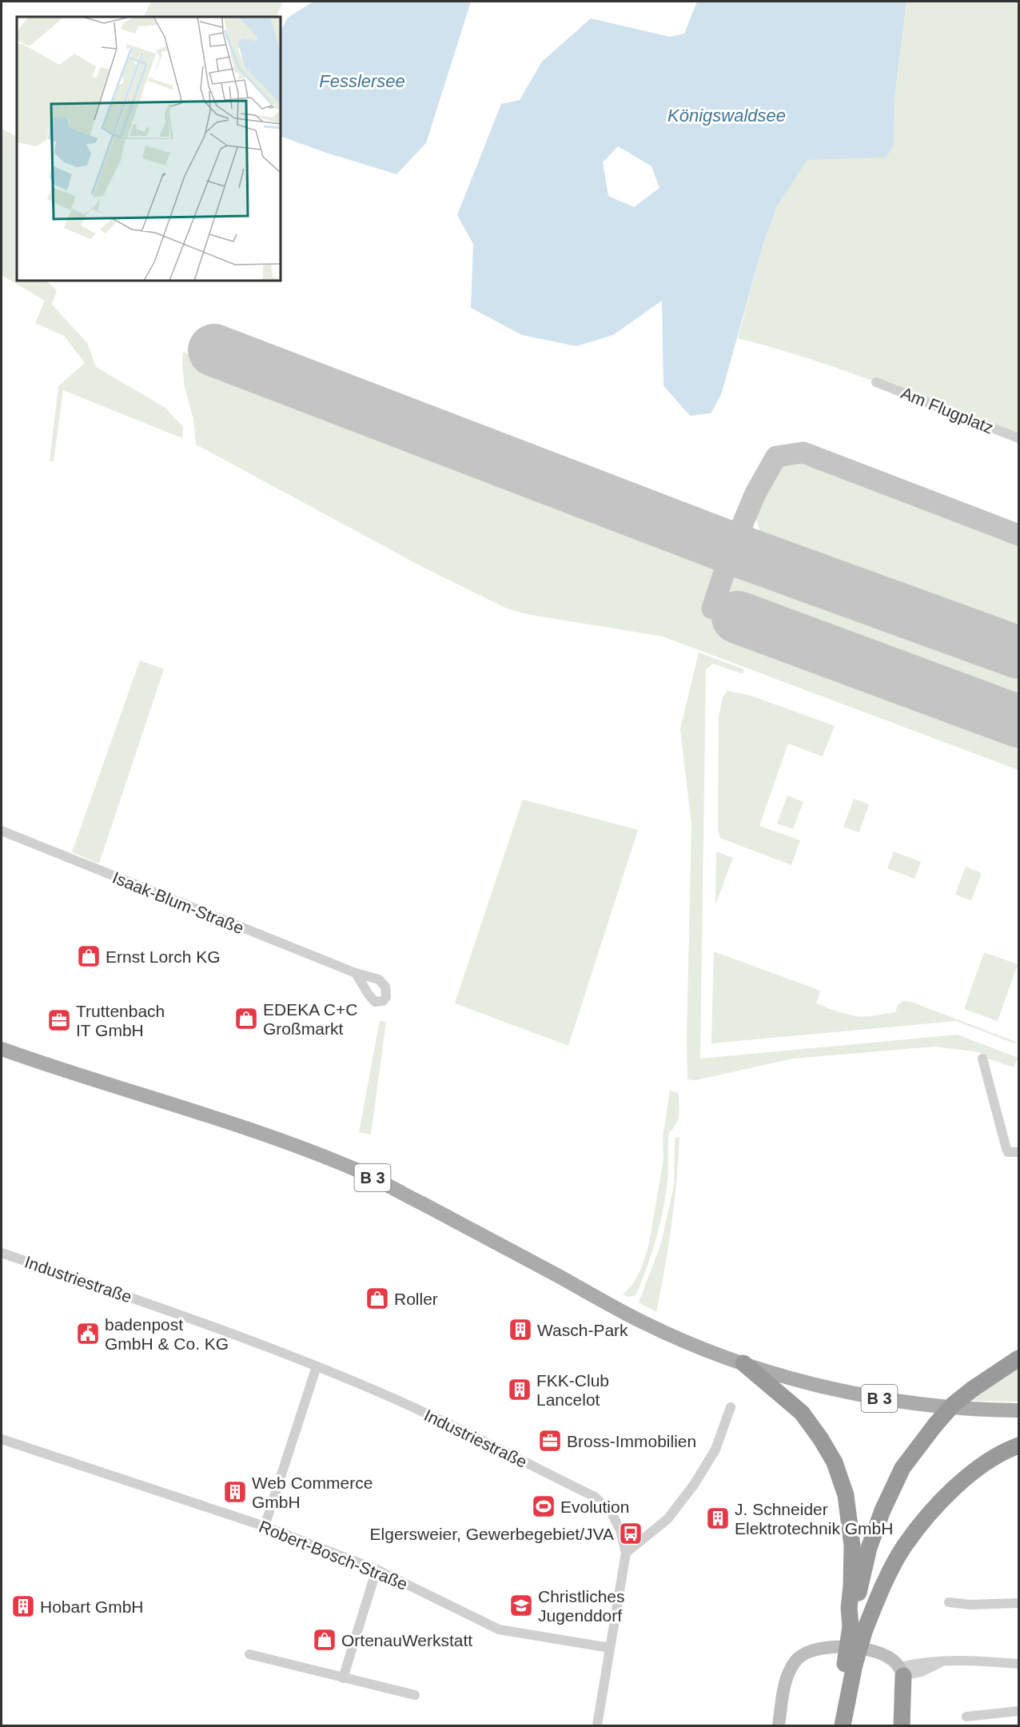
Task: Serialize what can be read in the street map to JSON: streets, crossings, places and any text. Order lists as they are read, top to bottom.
{
  "streets": {
    "main road": ["B 3"],
    "street": [
      "Am Flugplatz",
      "Isaak-Blum-Straße",
      "Industriestraße",
      "Robert-Bosch-Straße"
    ]
  },
  "water": ["Fesslersee", "Königswaldsee"],
  "places": {
    "shop": [
      "Ernst Lorch KG",
      "EDEKA C+C Großmarkt",
      "Roller",
      "OrtenauWerkstatt"
    ],
    "office": ["Truttenbach IT GmbH", "Bross-Immobilien"],
    "building": [
      "Wasch-Park",
      "FKK-Club Lancelot",
      "Web Commerce GmbH",
      "J. Schneider Elektrotechnik GmbH",
      "Hobart GmbH"
    ],
    "public building": ["badenpost GmbH & Co. KG"],
    "sports": ["Evolution"],
    "bus stop": ["Elgersweier, Gewerbegebiet/JVA"],
    "school or university": ["Christliches Jugenddorf"]
  }
}
